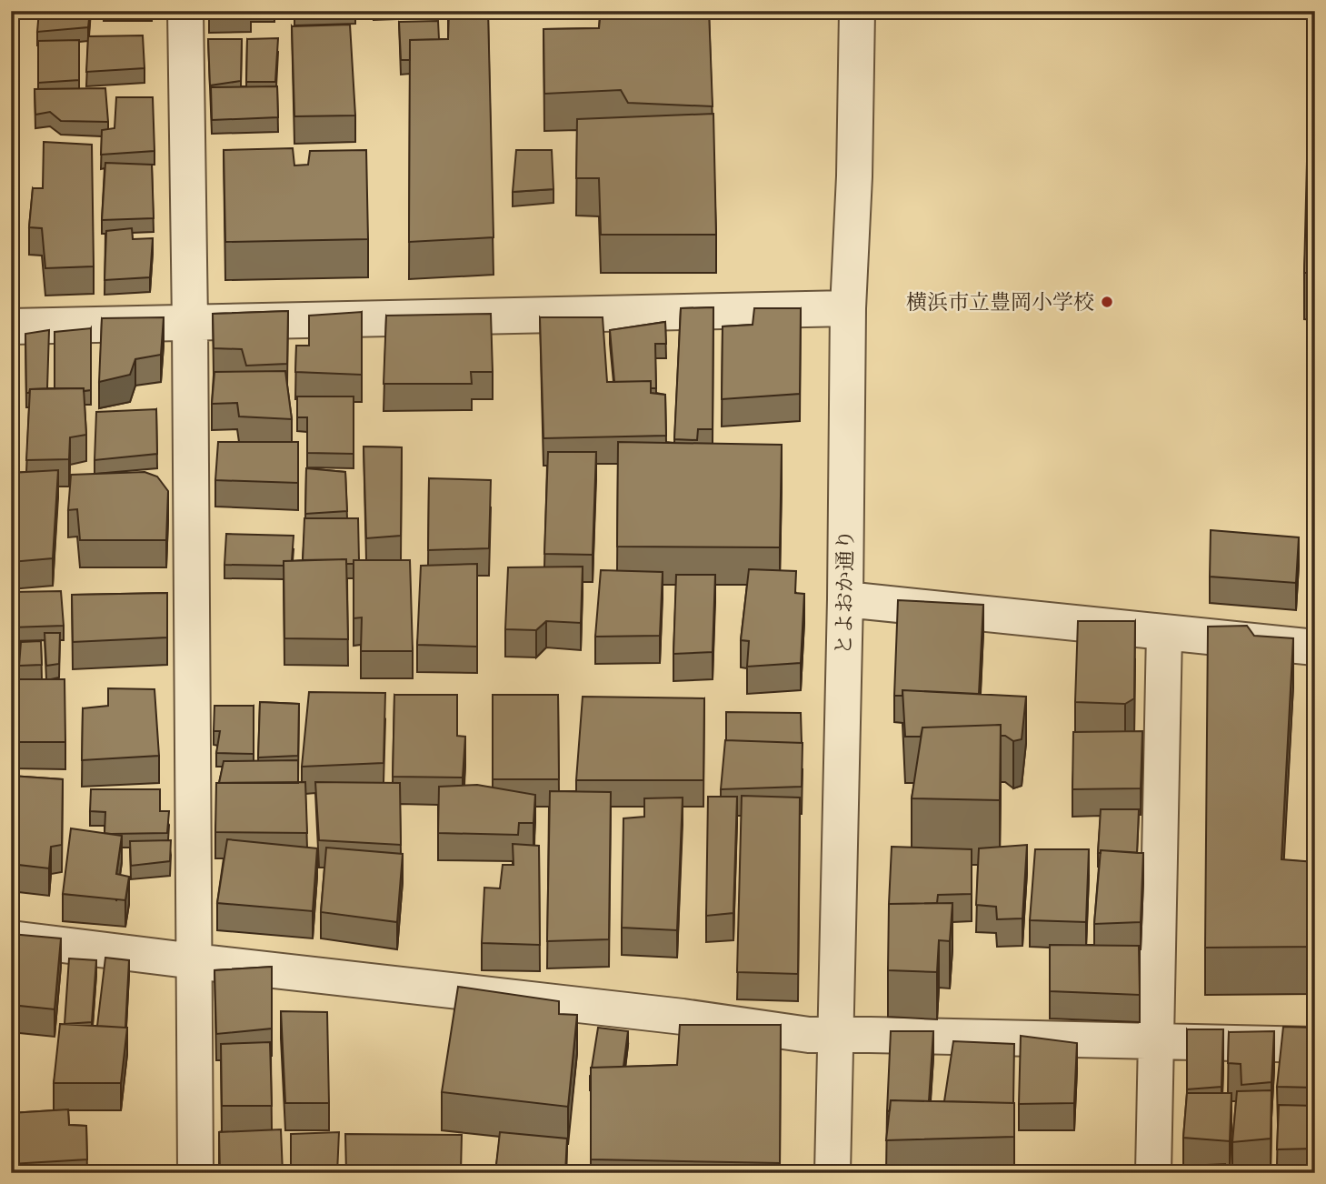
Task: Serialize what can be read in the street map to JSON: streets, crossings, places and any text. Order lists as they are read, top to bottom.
{
  "streets": {
    "street": ["とよおか通り"]
  },
  "places": ["横浜市立豊岡小学校"]
}
